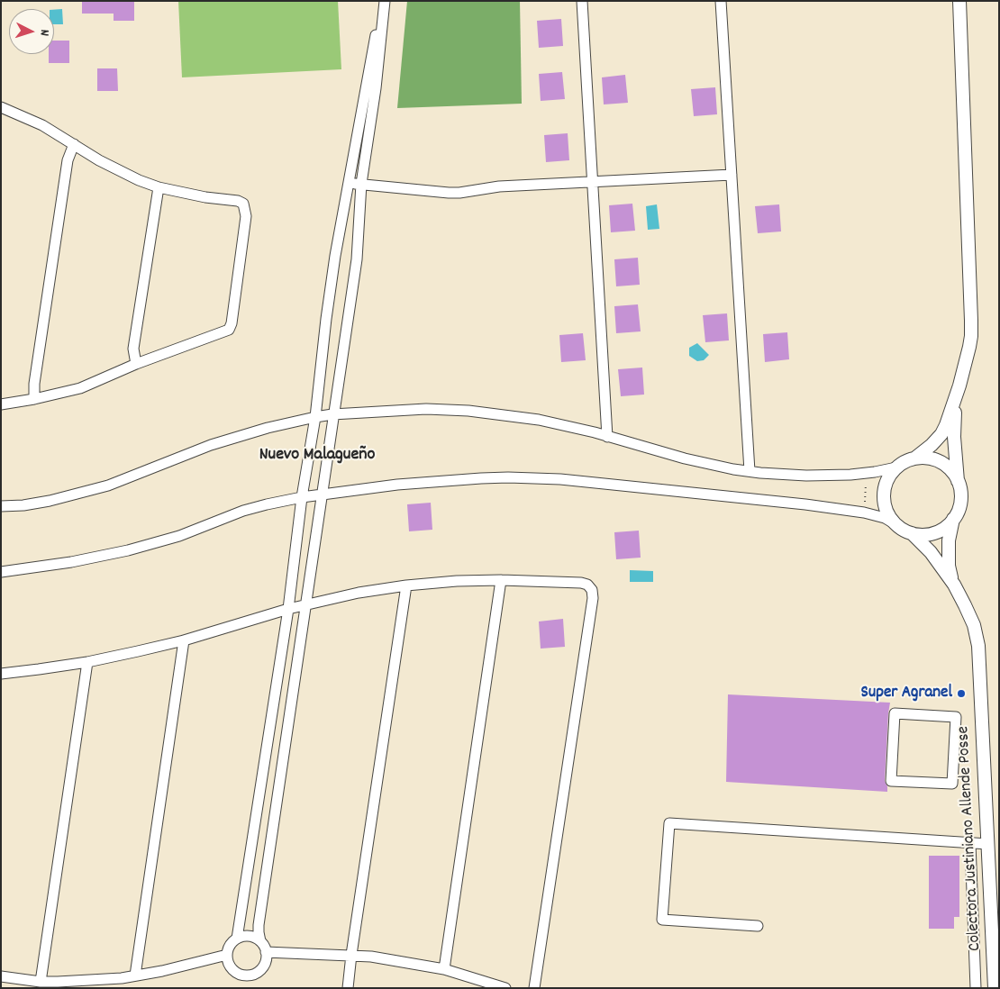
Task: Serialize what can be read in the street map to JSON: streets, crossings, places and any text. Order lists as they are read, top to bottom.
{
  "streets": {
    "main road": ["Colectora Justiniano Allende Posse"]
  },
  "districts": ["Nuevo Malagueño"],
  "places": ["Super Agranel"],
  "north": "right"
}
